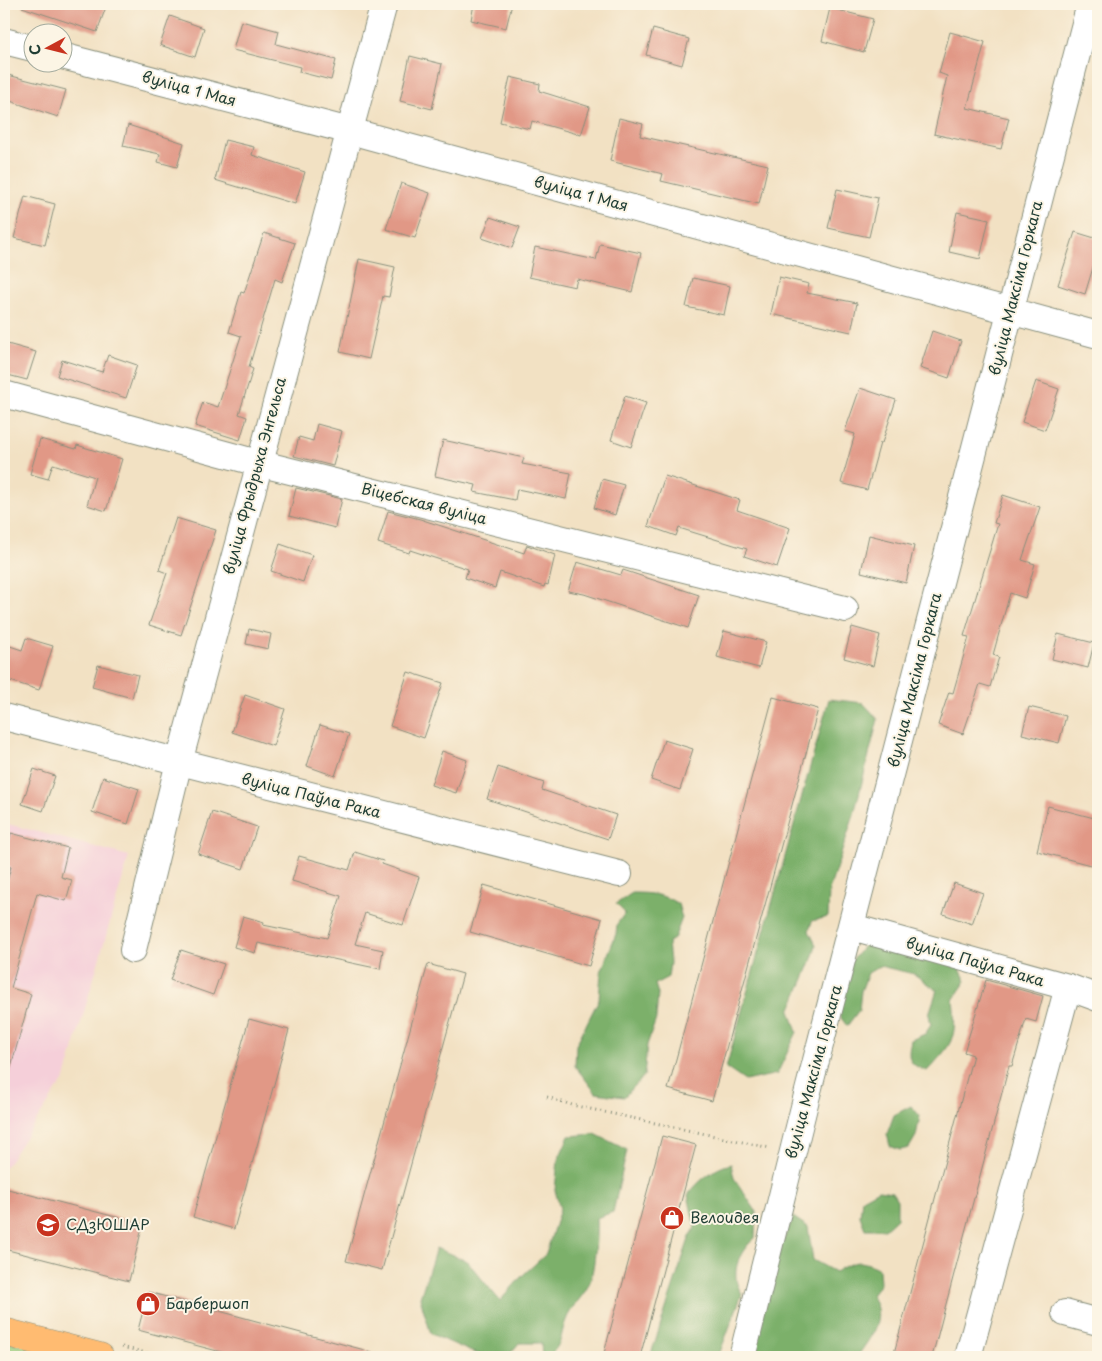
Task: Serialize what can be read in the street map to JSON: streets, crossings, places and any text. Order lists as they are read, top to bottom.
{
  "streets": {
    "street": [
      "вуліца 1 Мая",
      "вуліца Максіма Горкага",
      "вуліца Фрыдрыха Энгельса",
      "Віцебская вуліца",
      "вуліца Паўла Рака"
    ]
  },
  "crossings": [
    ["вуліца 1 Мая", "вуліца Максіма Горкага"],
    ["вуліца 1 Мая", "вуліца Фрыдрыха Энгельса"],
    ["вуліца Максіма Горкага", "вуліца Паўла Рака"],
    ["вуліца Фрыдрыха Энгельса", "Віцебская вуліца"],
    ["вуліца Фрыдрыха Энгельса", "вуліца Паўла Рака"]
  ],
  "places": {
    "shop": ["Велоидея", "Барбершоп"],
    "school or university": ["СДзЮШАР"]
  },
  "north": "left"
}
